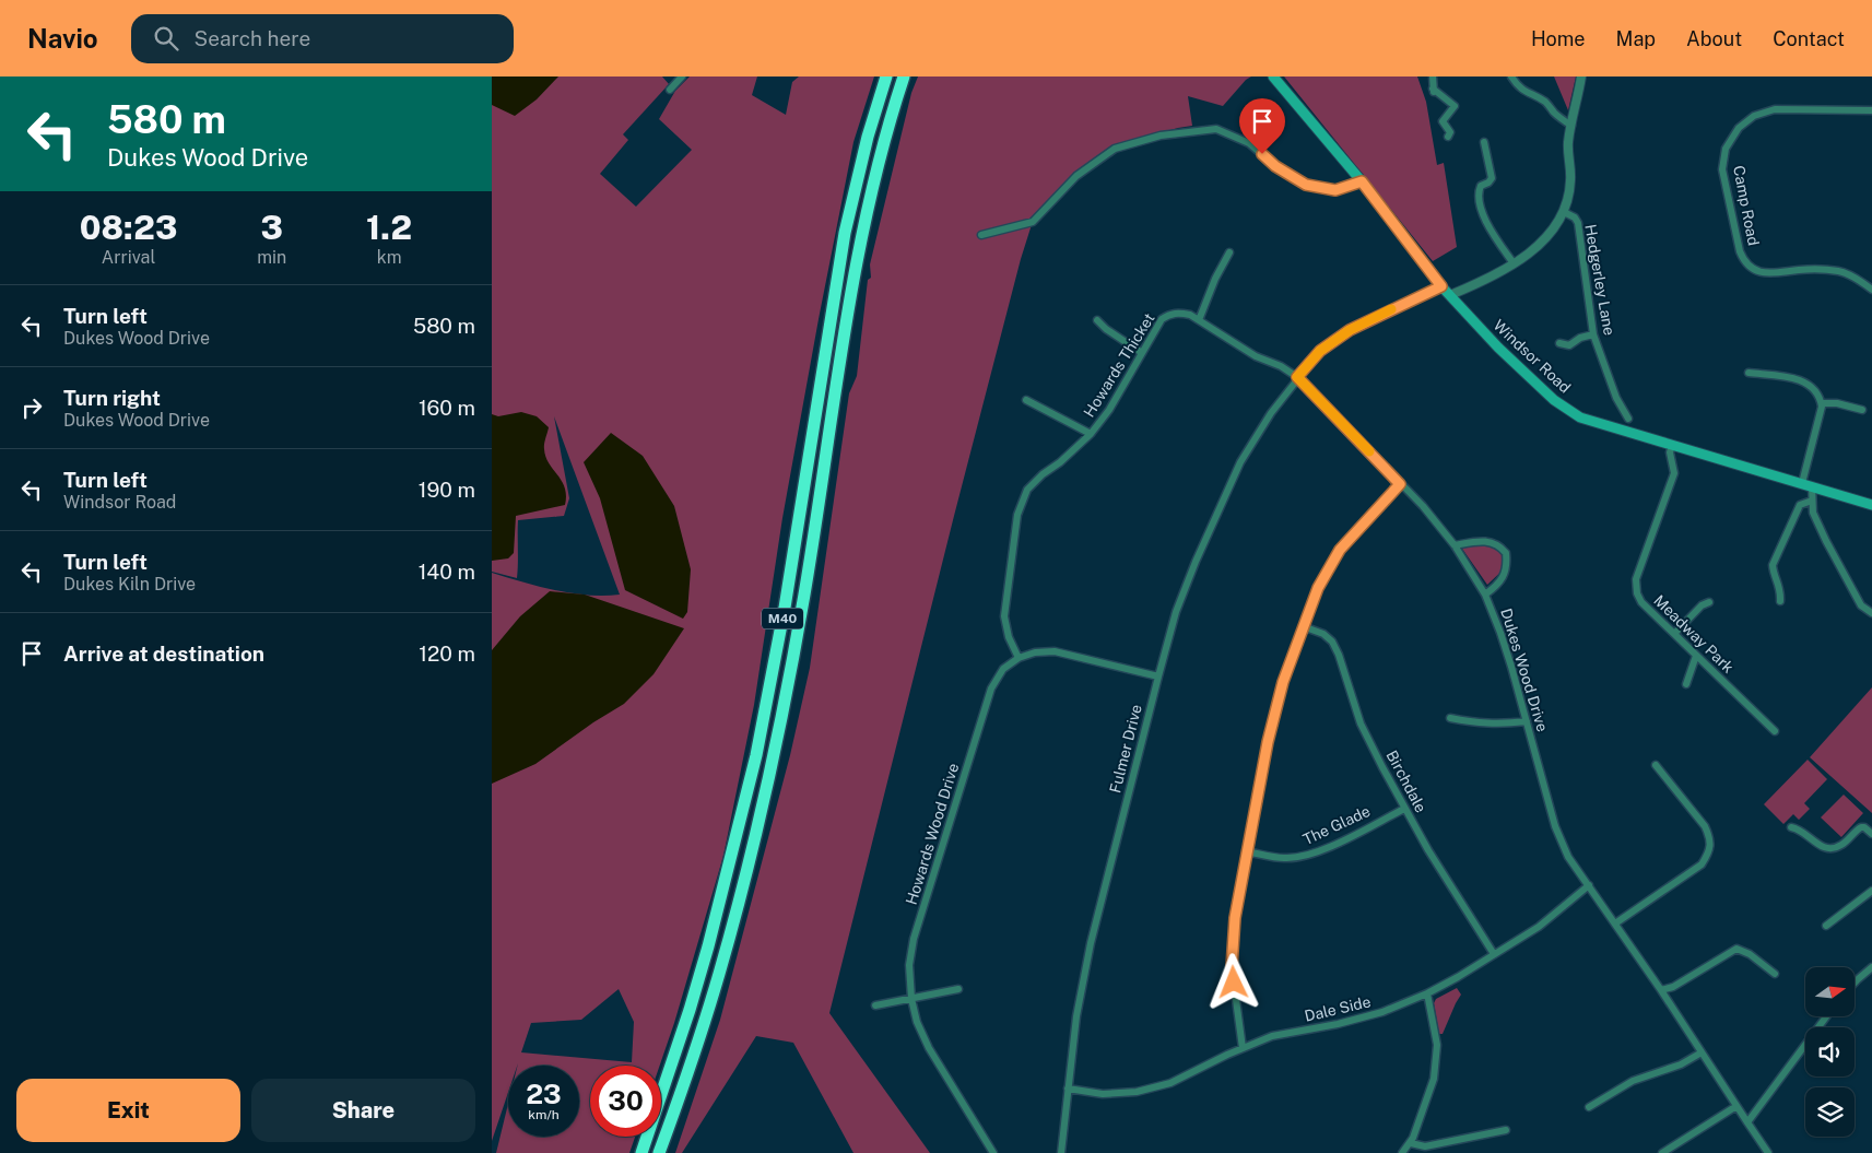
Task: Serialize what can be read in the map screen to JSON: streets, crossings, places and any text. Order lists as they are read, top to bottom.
{
  "streets": {
    "highway": ["M40"],
    "main road": ["Windsor Road"],
    "street": [
      "Camp Road",
      "Hedgerley Lane",
      "Howards Thicket",
      "Meadway Park",
      "Dukes Wood Drive",
      "Fulmer Drive",
      "Birchdale",
      "The Glade",
      "Howards Wood Drive",
      "Dale Side"
    ]
  },
  "crossings": [
    ["Hedgerley Lane", "Windsor Road"],
    ["Windsor Road", "Meadway Park"],
    ["Howards Thicket", "Dukes Wood Drive"],
    ["Howards Thicket", "Fulmer Drive"],
    ["Howards Thicket", "Howards Wood Drive"],
    ["Dukes Wood Drive", "Fulmer Drive"],
    ["Dukes Wood Drive", "Dale Side"],
    ["Fulmer Drive", "Howards Wood Drive"],
    ["Fulmer Drive", "Dale Side"],
    ["Birchdale", "The Glade"],
    ["Birchdale", "Dale Side"]
  ],
  "north": "right",
  "page": {
    "header": "Navio",
    "search": "Search here",
    "nav": [
      "Home",
      "Map",
      "About",
      "Contact"
    ],
    "turn": ["580 m", "Dukes Wood Drive"],
    "eta": [
      "08:23",
      "Arrival",
      "3",
      "min",
      "1.2",
      "km"
    ],
    "list": [
      {
        "name": "Turn left",
        "note": "Dukes Wood Drive",
        "value": "580 m"
      },
      {
        "name": "Turn right",
        "note": "Dukes Wood Drive",
        "value": "160 m"
      },
      {
        "name": "Turn left",
        "note": "Windsor Road",
        "value": "190 m"
      },
      {
        "name": "Turn left",
        "note": "Dukes Kiln Drive",
        "value": "140 m"
      },
      {
        "name": "Arrive at destination",
        "value": "120 m"
      }
    ],
    "speed": "23 km/h",
    "limit": "30",
    "buttons": ["Exit", "Share"]
  }
}
